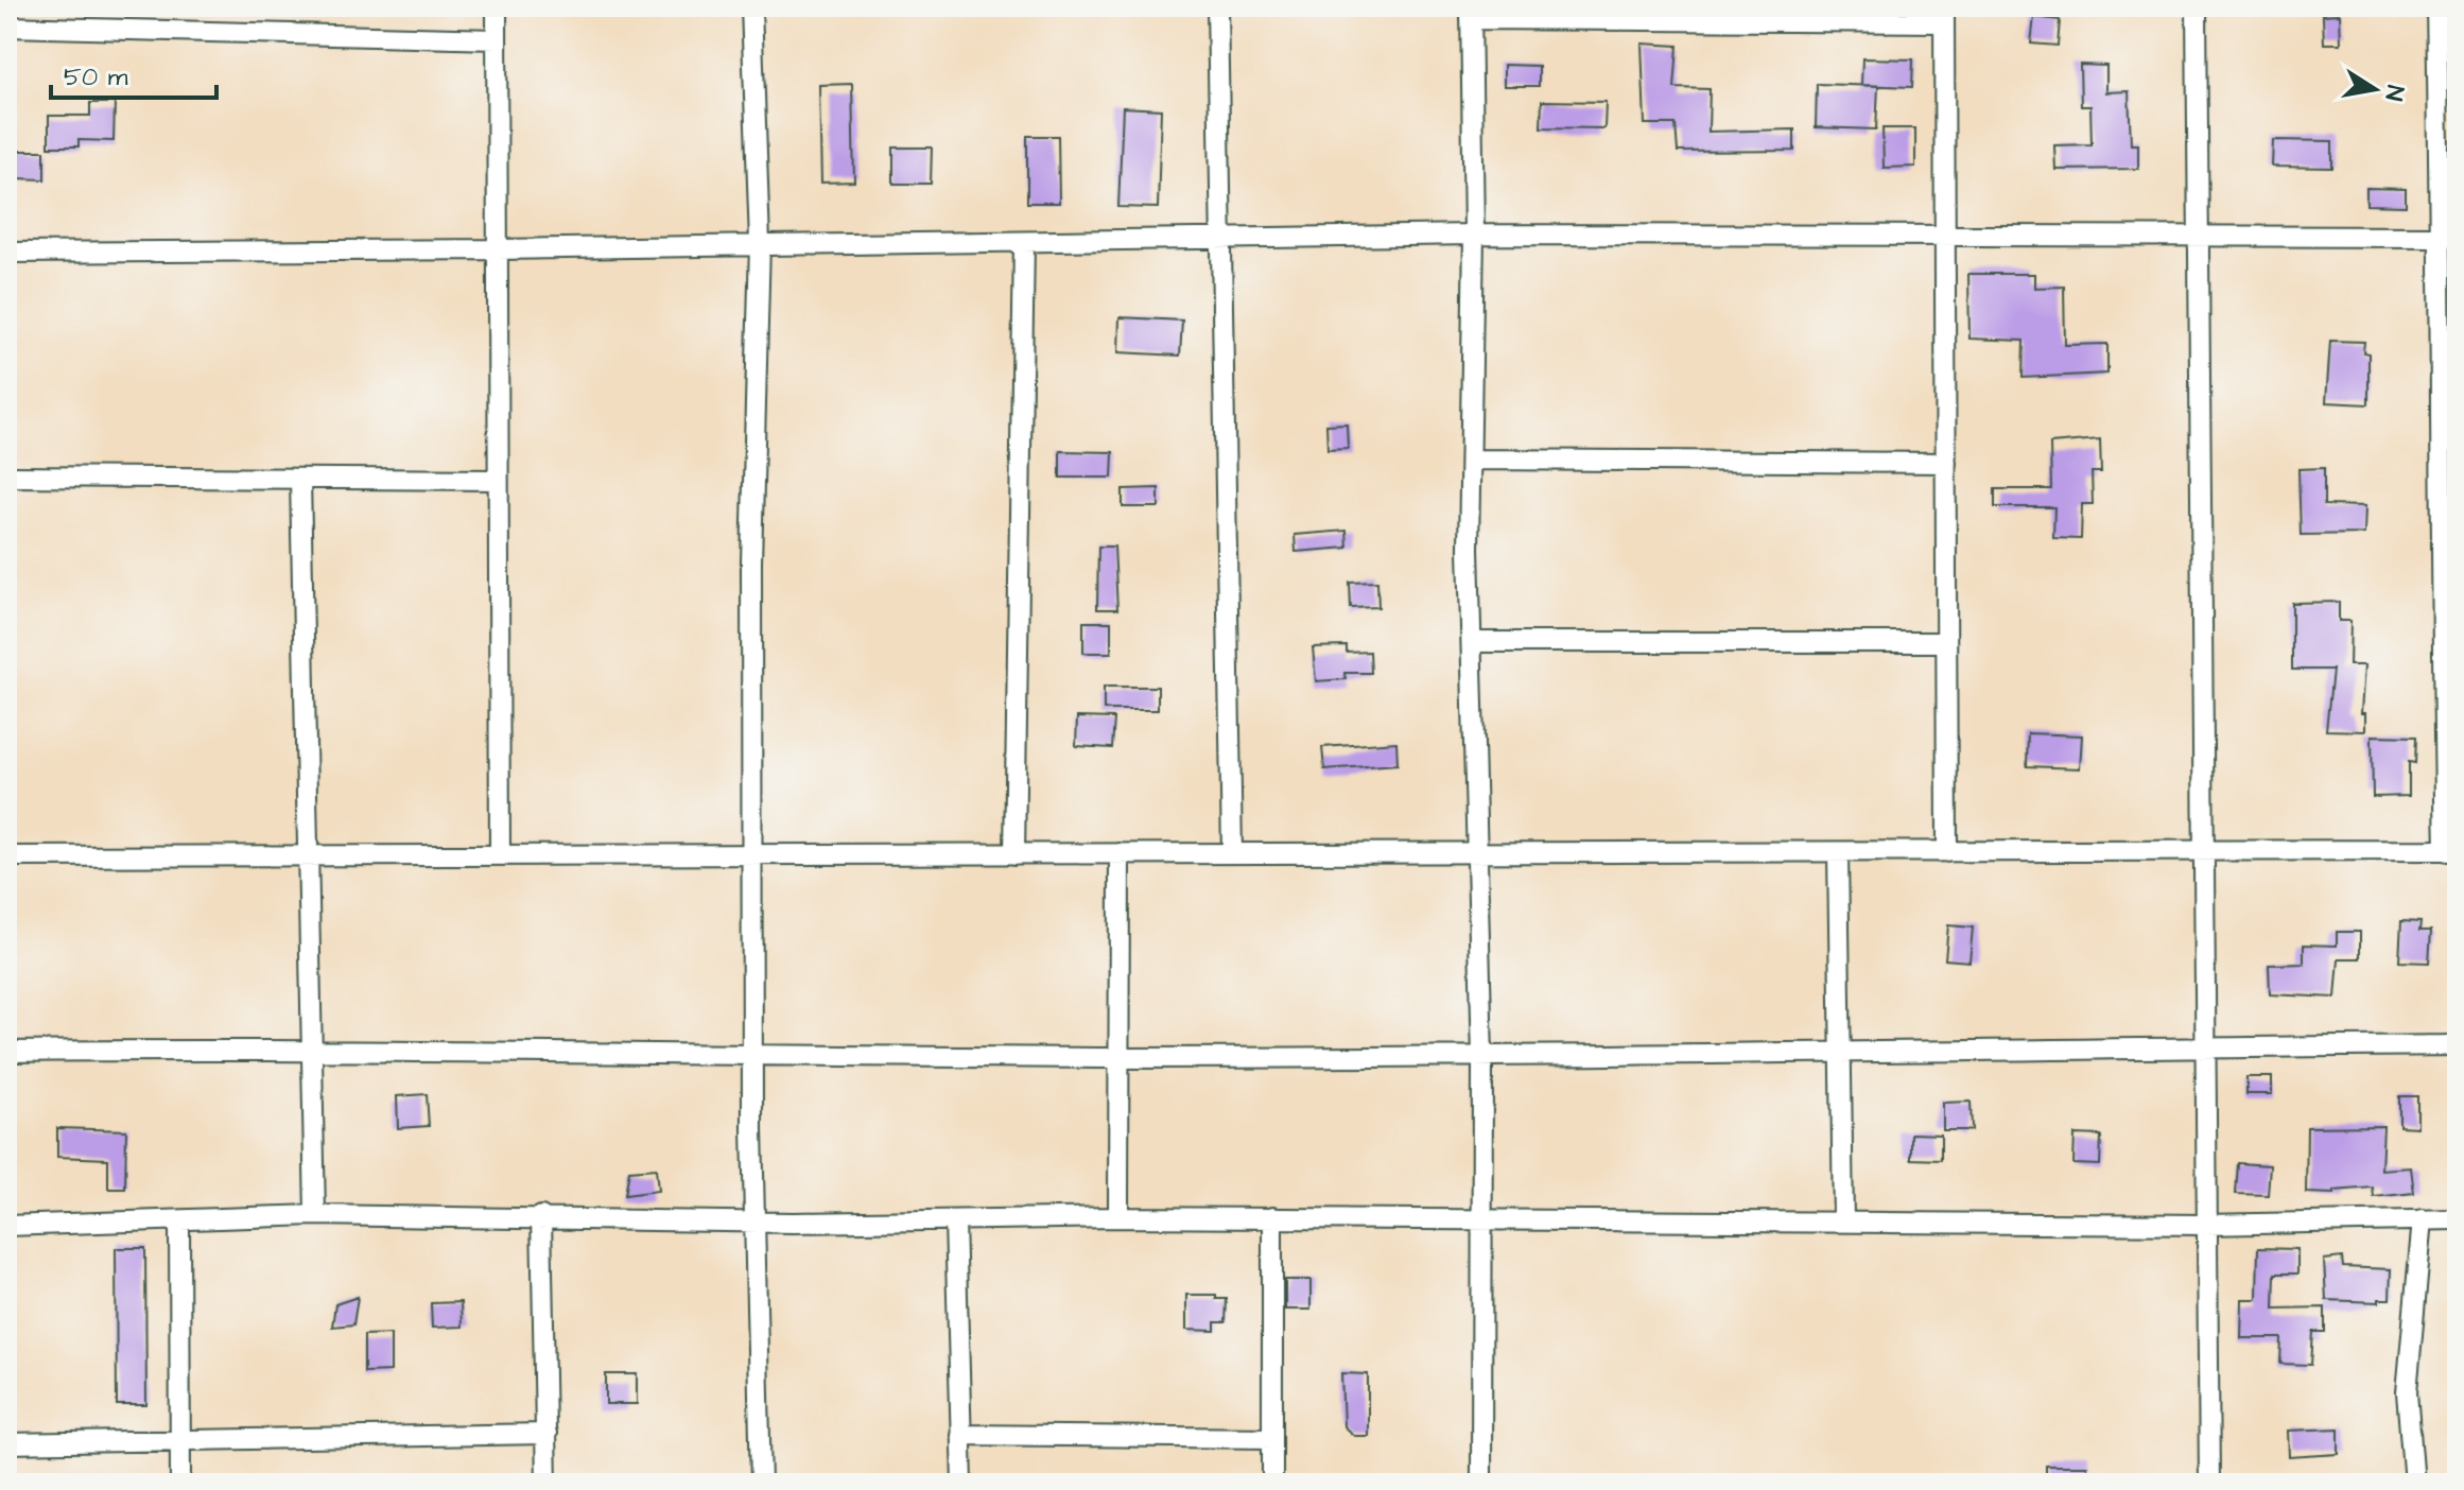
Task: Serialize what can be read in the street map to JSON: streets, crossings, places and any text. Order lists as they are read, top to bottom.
{
  "scale_bar": "50 m",
  "north": "right"
}
